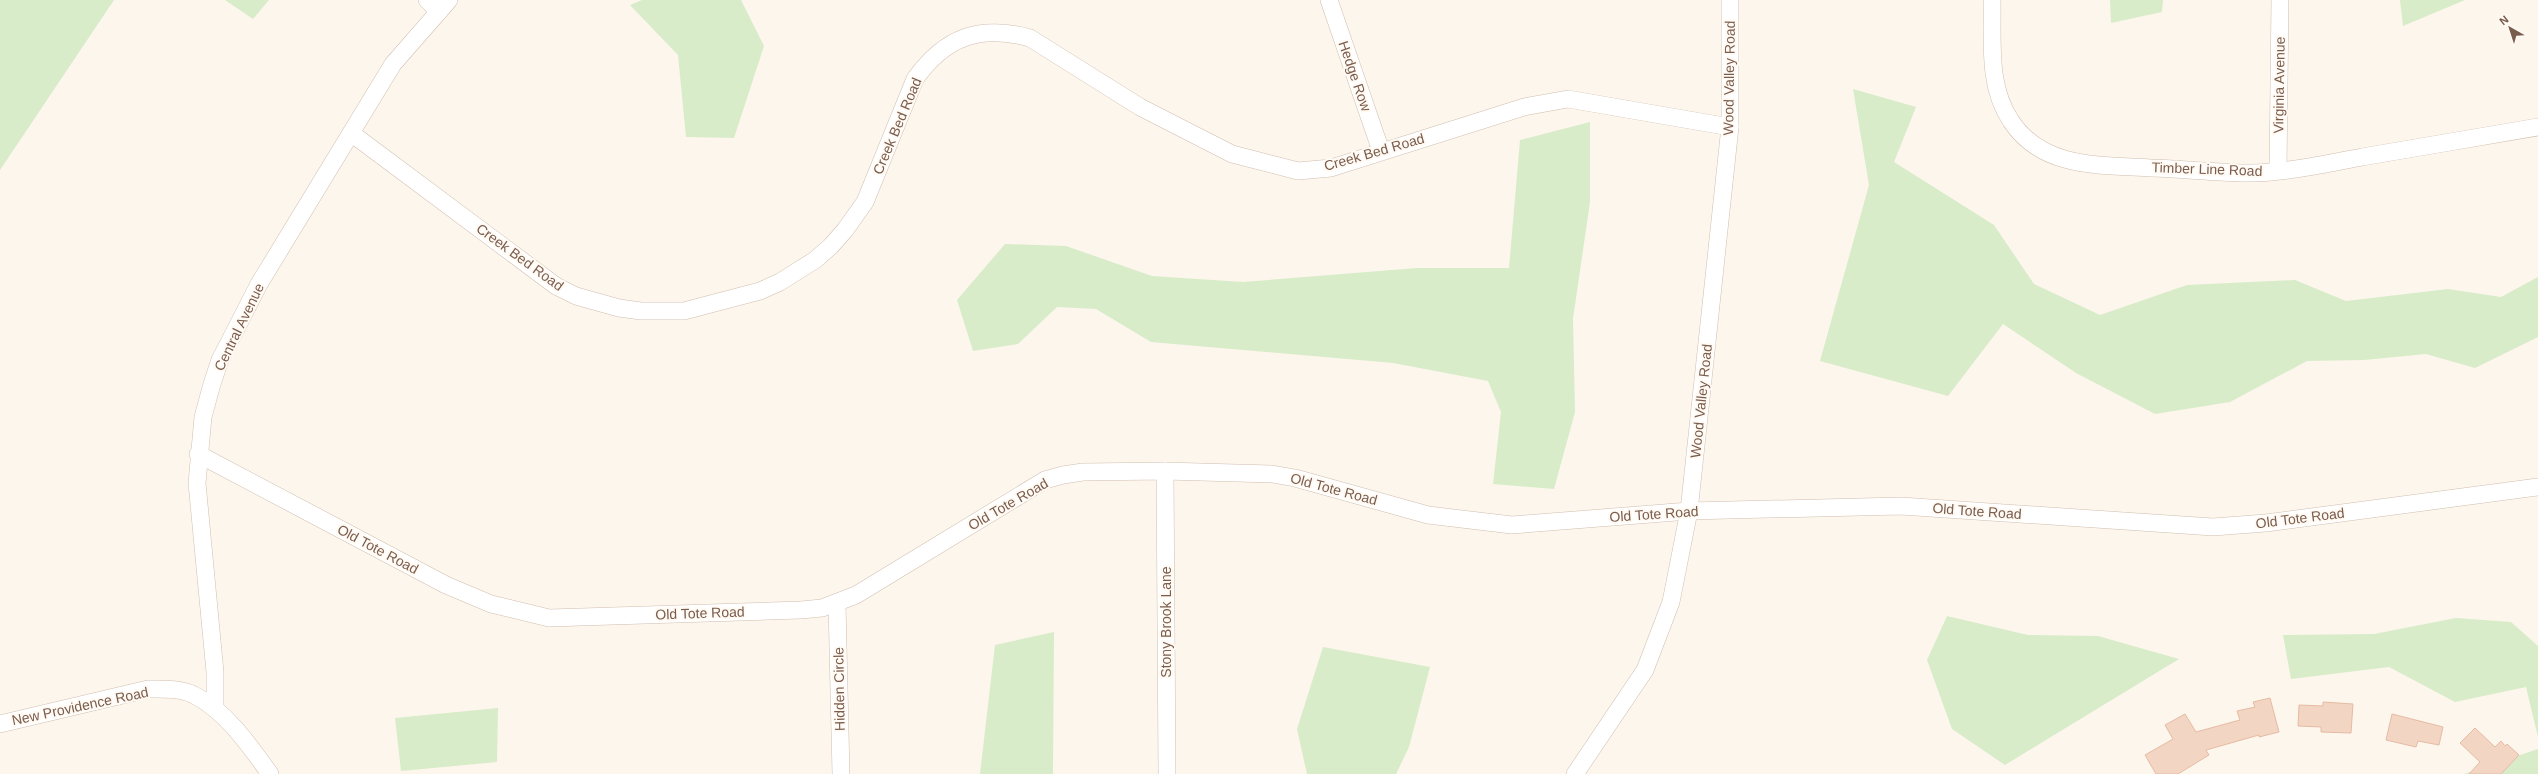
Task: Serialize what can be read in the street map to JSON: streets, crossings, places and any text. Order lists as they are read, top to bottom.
{
  "streets": {
    "street": [
      "Hedge Row",
      "Wood Valley Road",
      "Virginia Avenue",
      "Creek Bed Road",
      "Timber Line Road",
      "Central Avenue",
      "Old Tote Road",
      "Stony Brook Lane",
      "Hidden Circle",
      "New Providence Road"
    ]
  },
  "crossings": [
    ["Hedge Row", "Creek Bed Road"],
    ["Wood Valley Road", "Creek Bed Road"],
    ["Wood Valley Road", "Old Tote Road"],
    ["Virginia Avenue", "Timber Line Road"],
    ["Creek Bed Road", "Central Avenue"],
    ["Central Avenue", "Old Tote Road"],
    ["Central Avenue", "New Providence Road"],
    ["Old Tote Road", "Stony Brook Lane"],
    ["Old Tote Road", "Hidden Circle"]
  ],
  "north": "top left"
}
